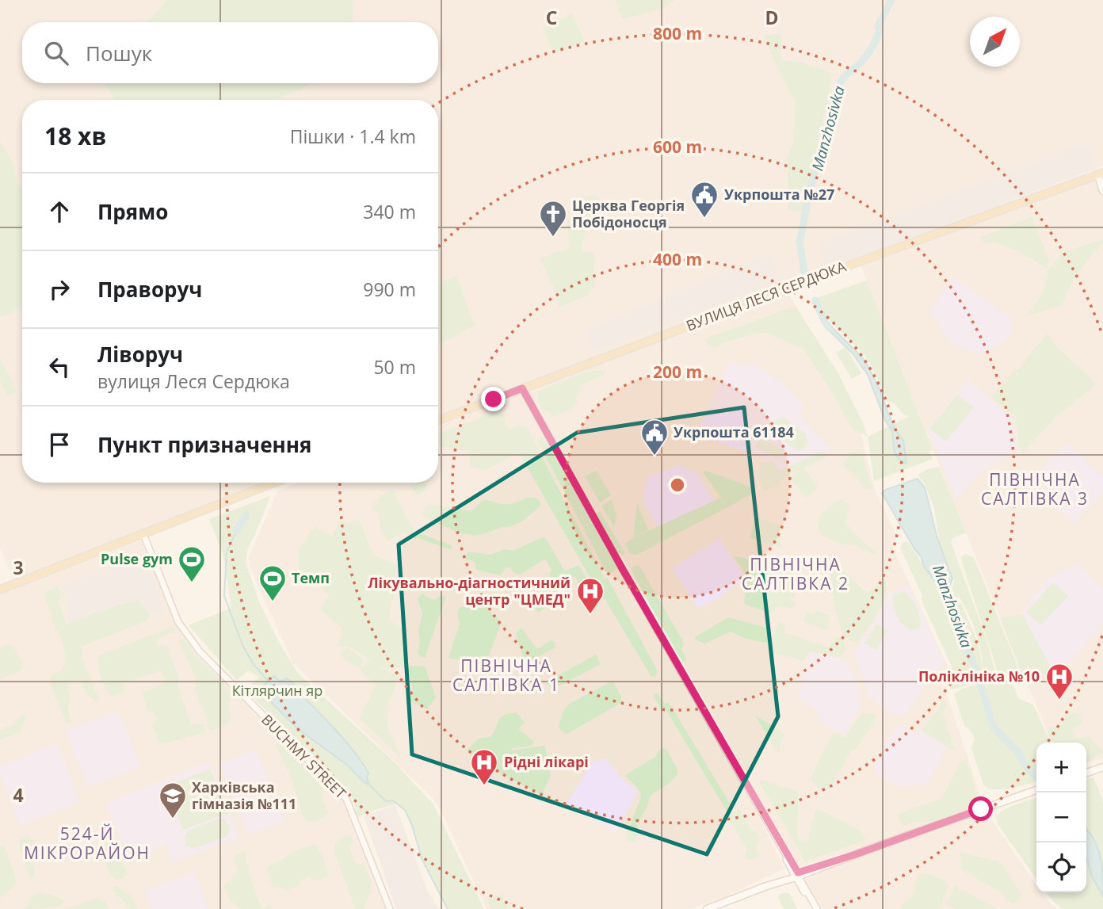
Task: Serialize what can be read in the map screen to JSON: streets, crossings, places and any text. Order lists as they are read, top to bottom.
{
  "streets": {
    "main road": ["ВУЛИЦЯ ЛЕСЯ СЕРДЮКА"],
    "street": ["BUCHMY STREET"]
  },
  "districts": [
    "ПІВНІЧНА САЛТІВКА 3",
    "ПІВНІЧНА САЛТІВКА 2",
    "ПІВНІЧНА САЛТІВКА 1",
    "524-Й МІКРОРАЙОН"
  ],
  "water": ["Manzhosivka"],
  "parks": ["Кітлярчин яр"],
  "places": {
    "public building": ["Укрпошта №27", "Укрпошта 61184"],
    "church": ["Церква Георгія Побідоносця"],
    "sports": ["Pulse gym", "Темп"],
    "hospital": ["Лікувально-діагностичний центр \"ЦМЕД\"", "Поліклініка №10", "Рідні лікарі"],
    "school or university": ["Харківська гімназія №111"]
  },
  "north": "top right",
  "page": {
    "search": "Пошук",
    "heading": ["18 хв", "Пішки · 1.4 km"],
    "list": [
      ["Прямо", "340 m"],
      ["Праворуч", "990 m"],
      ["Ліворуч", "вулиця Леся Сердюка", "50 m"],
      "Пункт призначення"
    ],
    "map_buttons": ["+", "−"]
  },
  "grid": {
    "columns": ["C", "D"],
    "rows": ["3", "4"]
  },
  "rings": [
    "800 m",
    "600 m",
    "400 m",
    "200 m"
  ]
}
